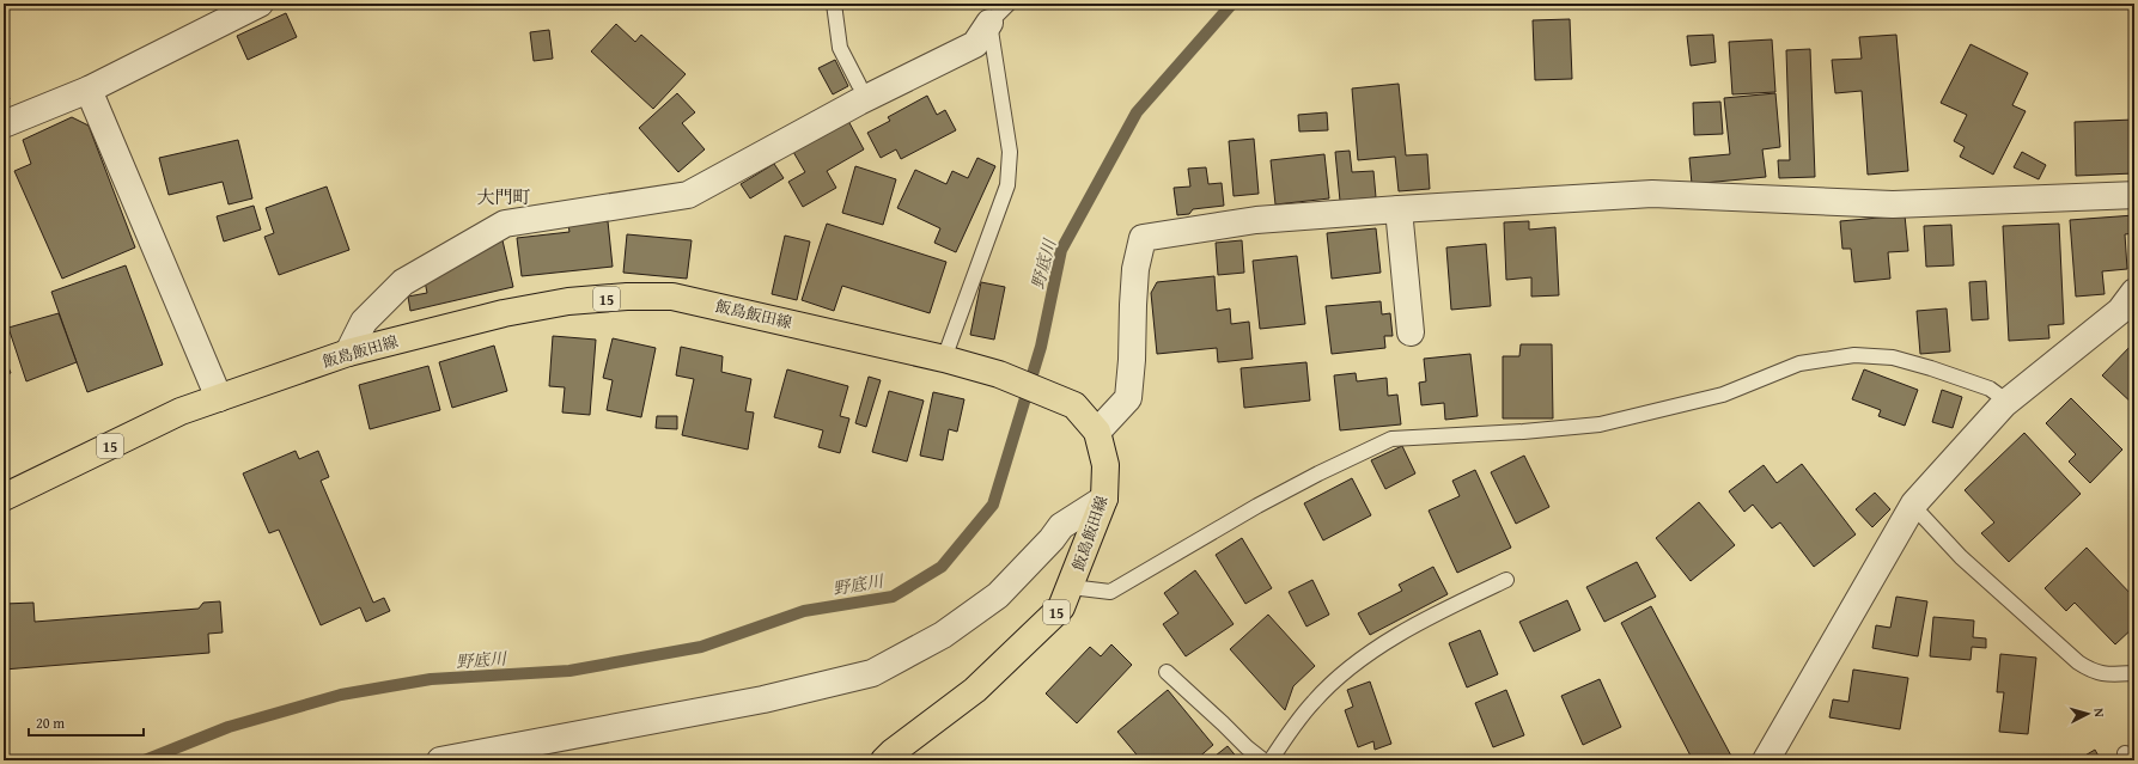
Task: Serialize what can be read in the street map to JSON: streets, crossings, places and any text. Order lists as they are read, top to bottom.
{
  "streets": {
    "main road": ["15", "飯島飯田線"]
  },
  "districts": ["大門町"],
  "water": ["野底川"],
  "scale_bar": "20 m",
  "north": "right"
}
